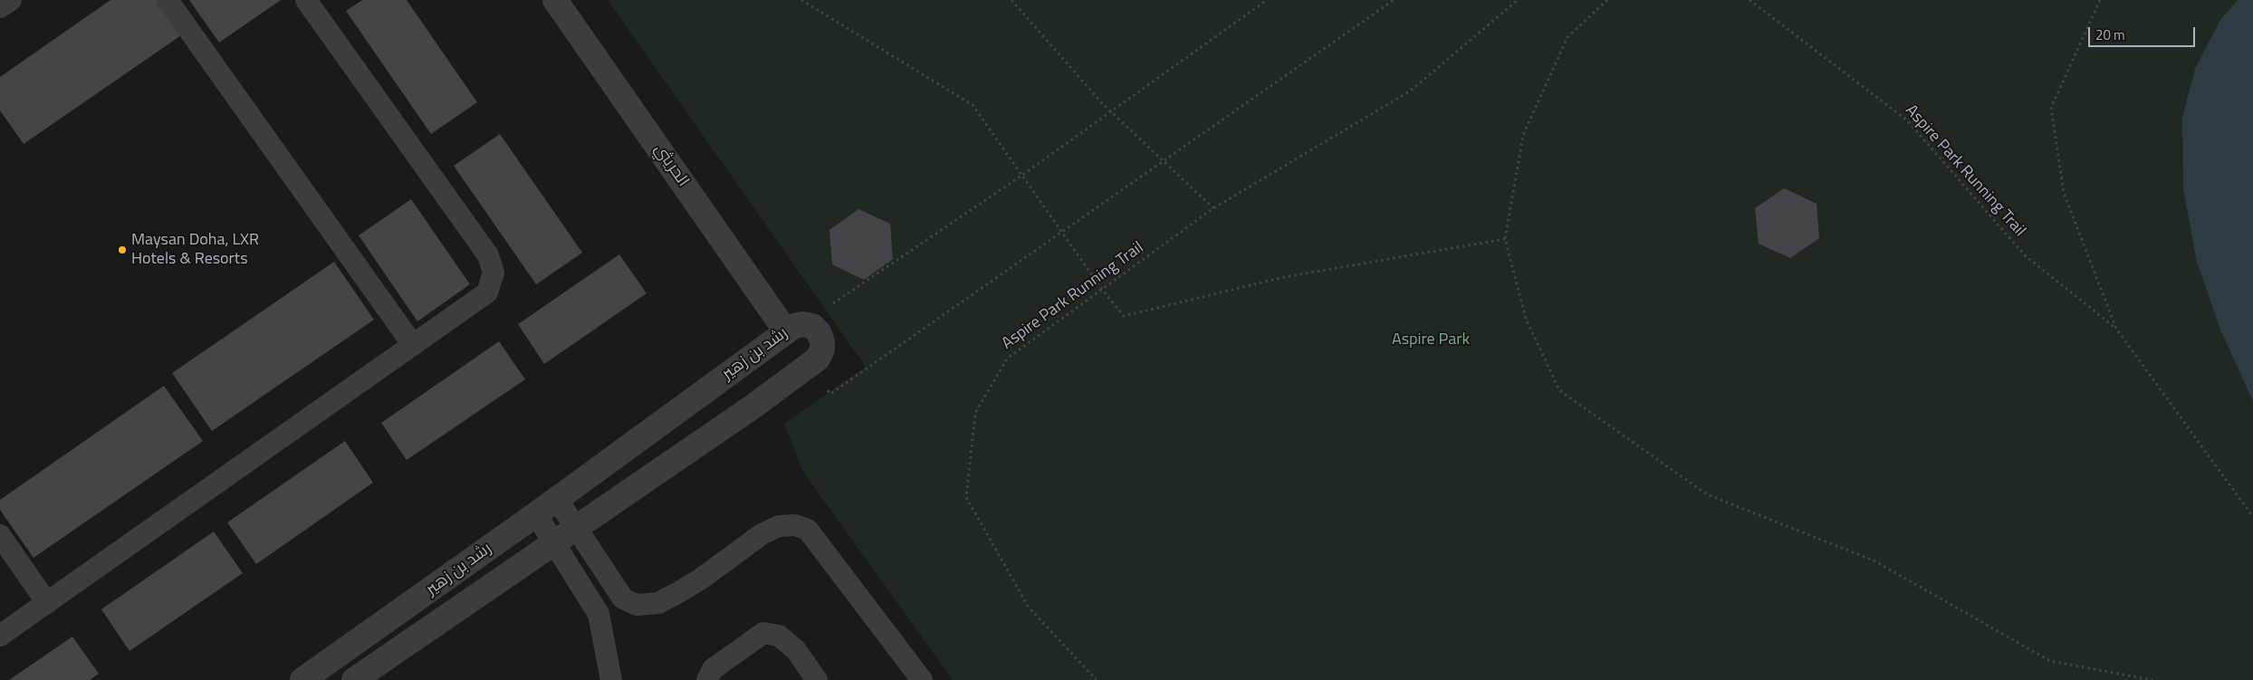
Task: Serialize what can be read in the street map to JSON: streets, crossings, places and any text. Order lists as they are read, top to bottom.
{
  "streets": {
    "street": ["الحريثي", "رشد بن زهير"],
    "path": ["Aspire Park Running Trail"]
  },
  "crossings": [
    ["الحريثي", "رشد بن زهير"]
  ],
  "parks": ["Aspire Park"],
  "places": ["Maysan Doha, LXR Hotels & Resorts"],
  "scale_bar": "20 m"
}
